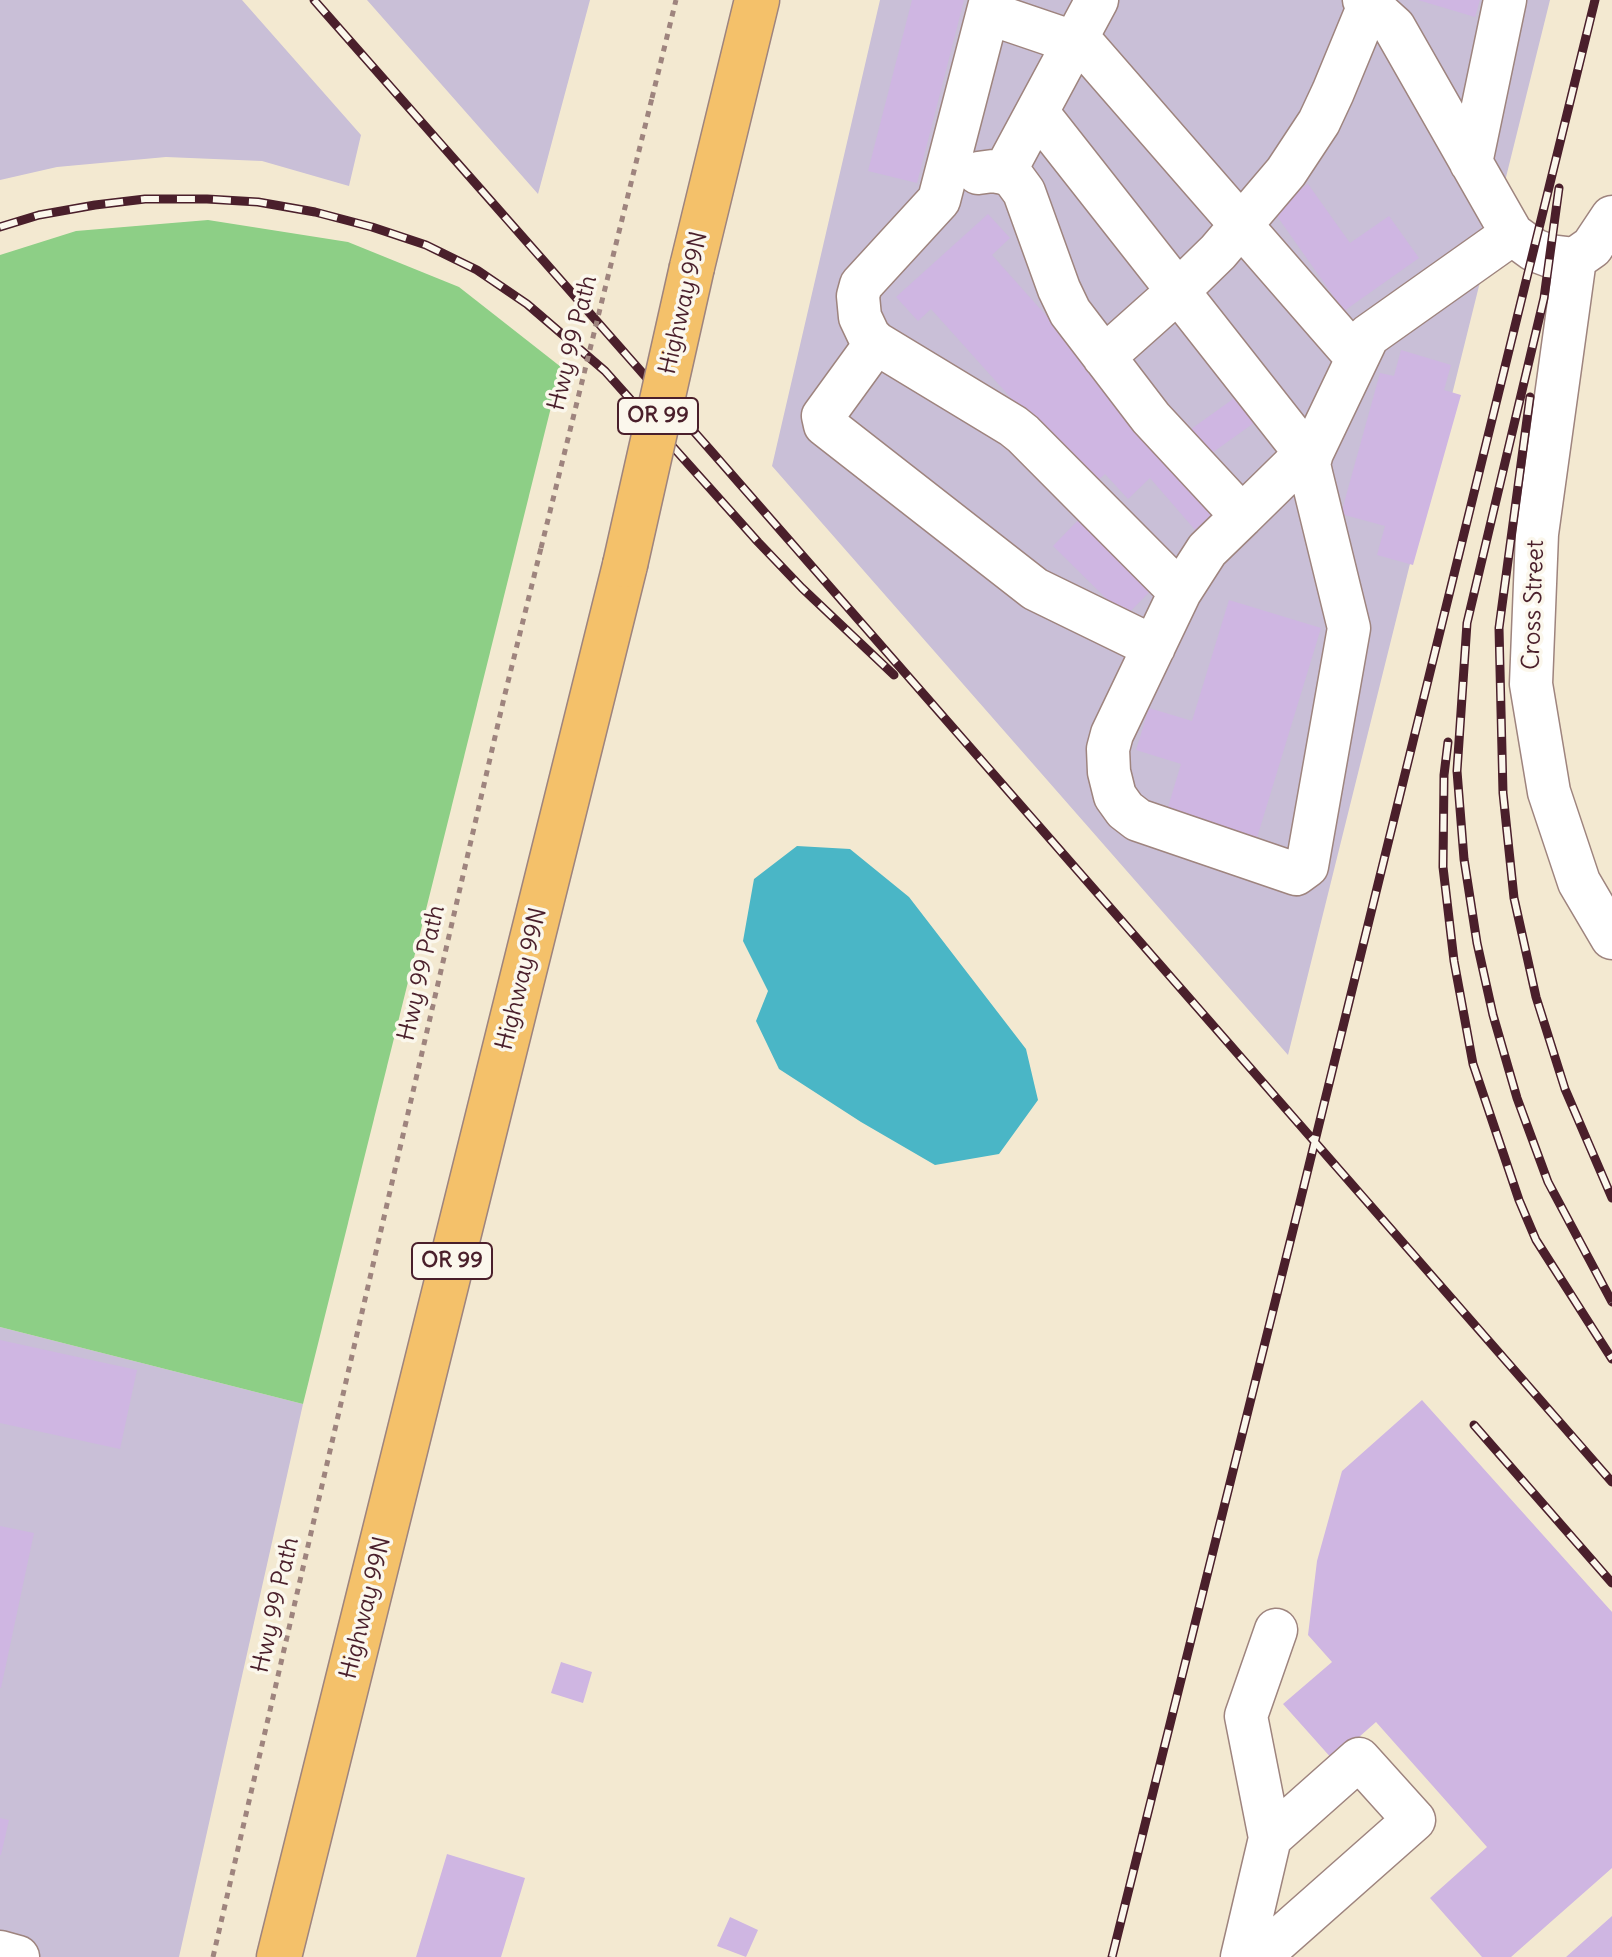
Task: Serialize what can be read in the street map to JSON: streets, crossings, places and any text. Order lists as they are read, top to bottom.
{
  "streets": {
    "main road": ["Highway 99N", "OR 99"],
    "street": ["Cross Street"],
    "path": ["Hwy 99 Path"]
  }
}
